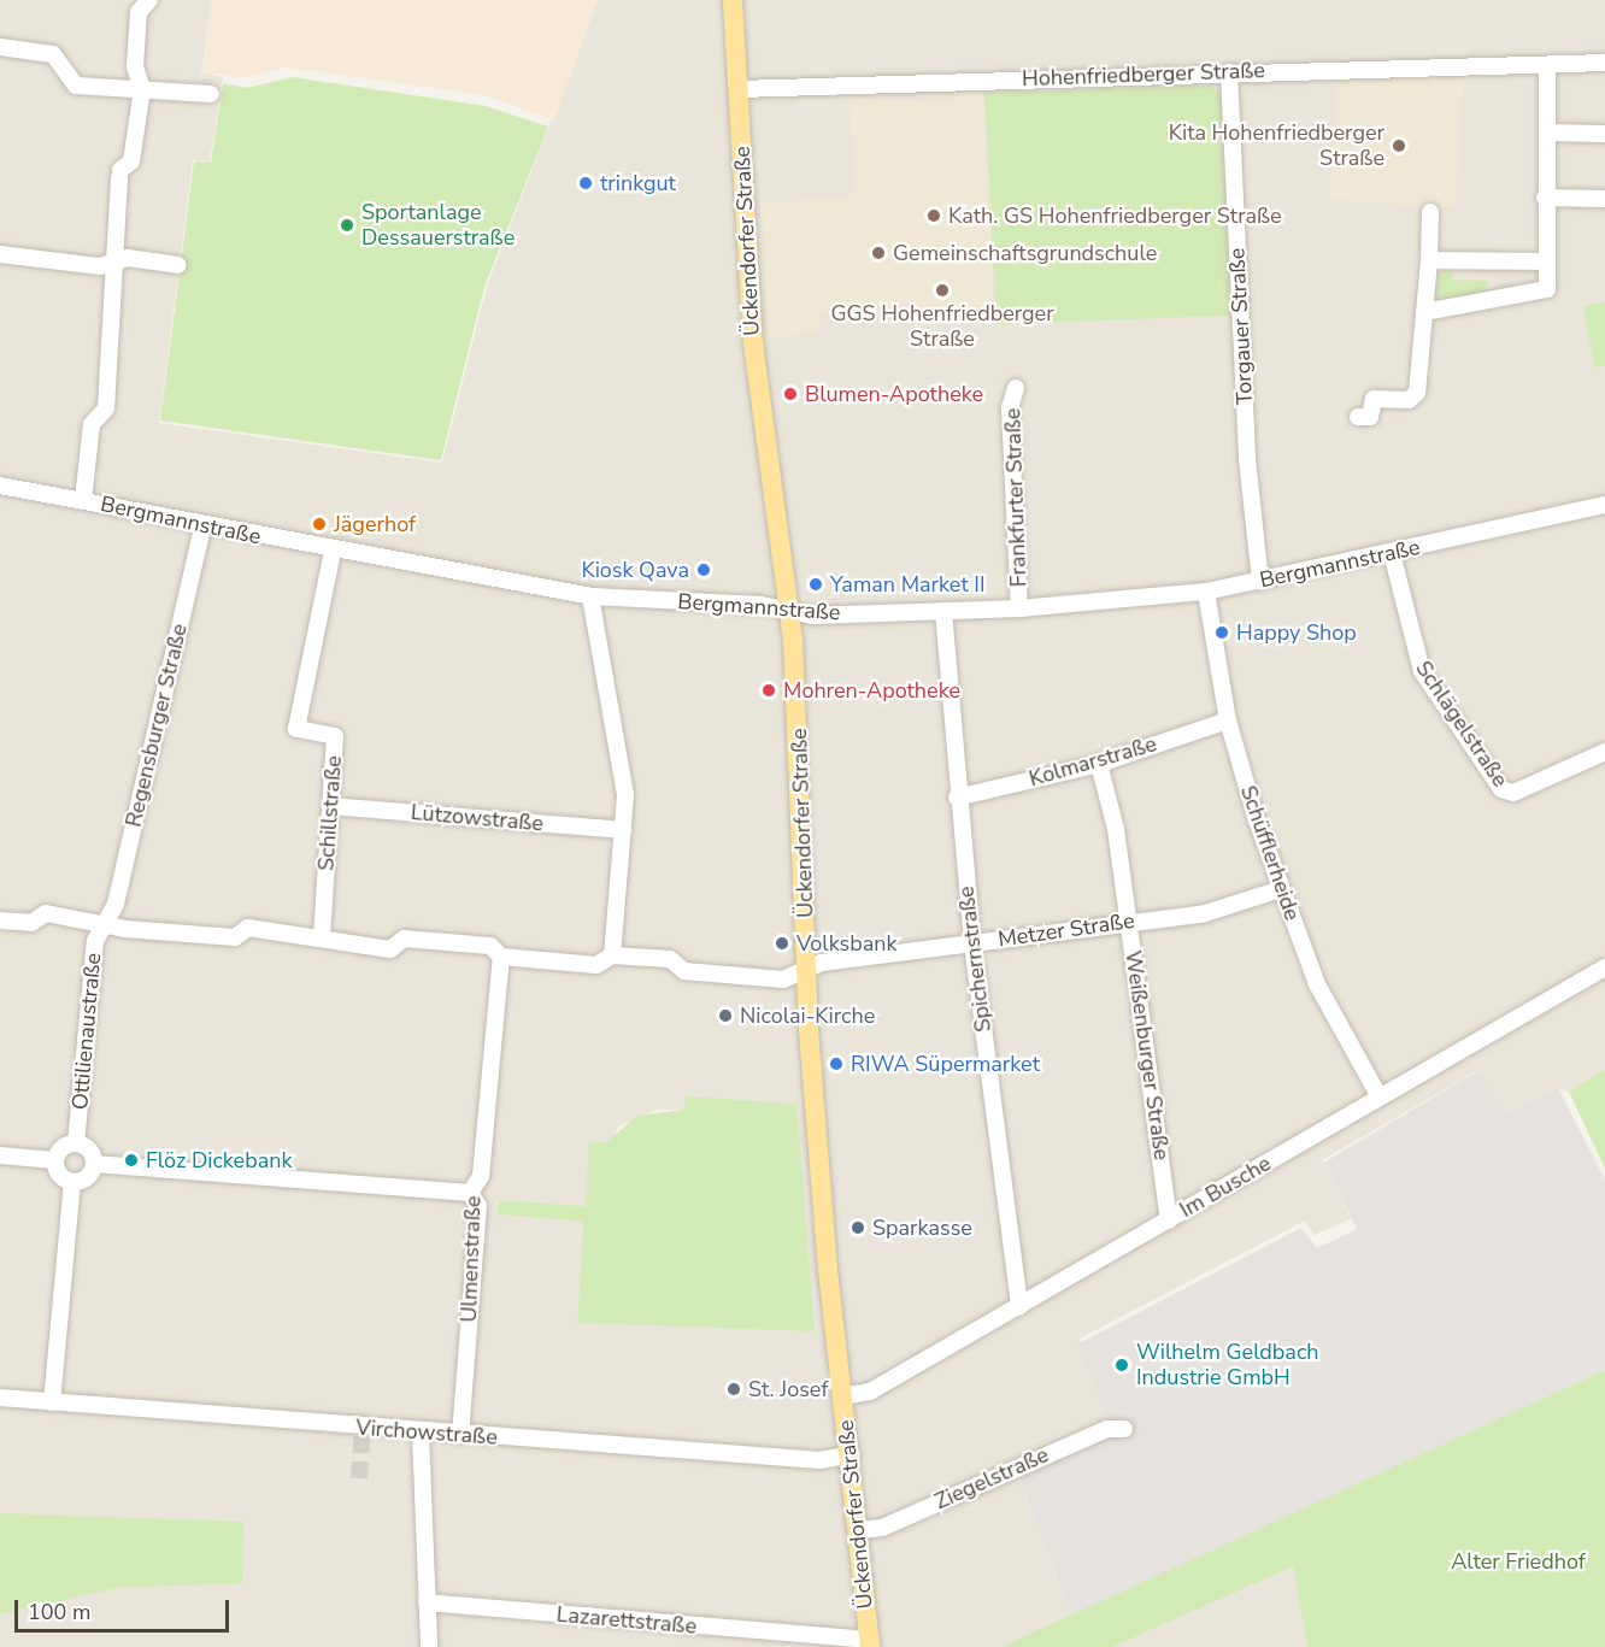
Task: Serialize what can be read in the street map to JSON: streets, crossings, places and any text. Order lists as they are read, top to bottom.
{
  "streets": {
    "main road": ["Ückendorfer Straße"],
    "street": [
      "Hohenfriedberger Straße",
      "Torgauer Straße",
      "Frankfurter Straße",
      "Bergmannstraße",
      "Schlägelstraße",
      "Regensburger Straße",
      "Kolmarstraße",
      "Schillstraße",
      "Lützowstraße",
      "Schüfflerheide",
      "Metzer Straße",
      "Spichernstraße",
      "Ottilienaustraße",
      "Weißenburger Straße",
      "Im Busche",
      "Ulmenstraße",
      "Virchowstraße",
      "Ziegelstraße",
      "Lazarettstraße"
    ]
  },
  "crossings": [
    ["Hohenfriedberger Straße", "Ückendorfer Straße"],
    ["Hohenfriedberger Straße", "Torgauer Straße"],
    ["Ückendorfer Straße", "Bergmannstraße"],
    ["Ückendorfer Straße", "Metzer Straße"],
    ["Ückendorfer Straße", "Im Busche"],
    ["Ückendorfer Straße", "Virchowstraße"],
    ["Ückendorfer Straße", "Ziegelstraße"],
    ["Ückendorfer Straße", "Lazarettstraße"],
    ["Torgauer Straße", "Bergmannstraße"],
    ["Frankfurter Straße", "Bergmannstraße"],
    ["Bergmannstraße", "Schlägelstraße"],
    ["Bergmannstraße", "Regensburger Straße"],
    ["Bergmannstraße", "Schillstraße"],
    ["Bergmannstraße", "Schüfflerheide"],
    ["Bergmannstraße", "Spichernstraße"],
    ["Regensburger Straße", "Metzer Straße"],
    ["Regensburger Straße", "Ottilienaustraße"],
    ["Kolmarstraße", "Schüfflerheide"],
    ["Kolmarstraße", "Spichernstraße"],
    ["Kolmarstraße", "Weißenburger Straße"],
    ["Schillstraße", "Lützowstraße"],
    ["Schillstraße", "Metzer Straße"],
    ["Schüfflerheide", "Metzer Straße"],
    ["Schüfflerheide", "Im Busche"],
    ["Metzer Straße", "Spichernstraße"],
    ["Metzer Straße", "Ottilienaustraße"],
    ["Metzer Straße", "Weißenburger Straße"],
    ["Metzer Straße", "Ulmenstraße"],
    ["Spichernstraße", "Im Busche"],
    ["Weißenburger Straße", "Im Busche"],
    ["Ulmenstraße", "Virchowstraße"]
  ],
  "parks": ["Alter Friedhof"],
  "places": [
    "Kita Hohenfriedberger Straße",
    "trinkgut",
    "Kath. GS Hohenfriedberger Straße",
    "Sportanlage Dessauerstraße",
    "Gemeinschaftsgrundschule",
    "GGS Hohenfriedberger Straße",
    "Blumen-Apotheke",
    "Jägerhof",
    "Kiosk Qava",
    "Yaman Market II",
    "Happy Shop",
    "Mohren-Apotheke",
    "Volksbank",
    "Nicolai-Kirche",
    "RIWA Süpermarket",
    "Flöz Dickebank",
    "Sparkasse",
    "Wilhelm Geldbach Industrie GmbH",
    "St. Josef"
  ],
  "scale_bar": "100 m"
}
